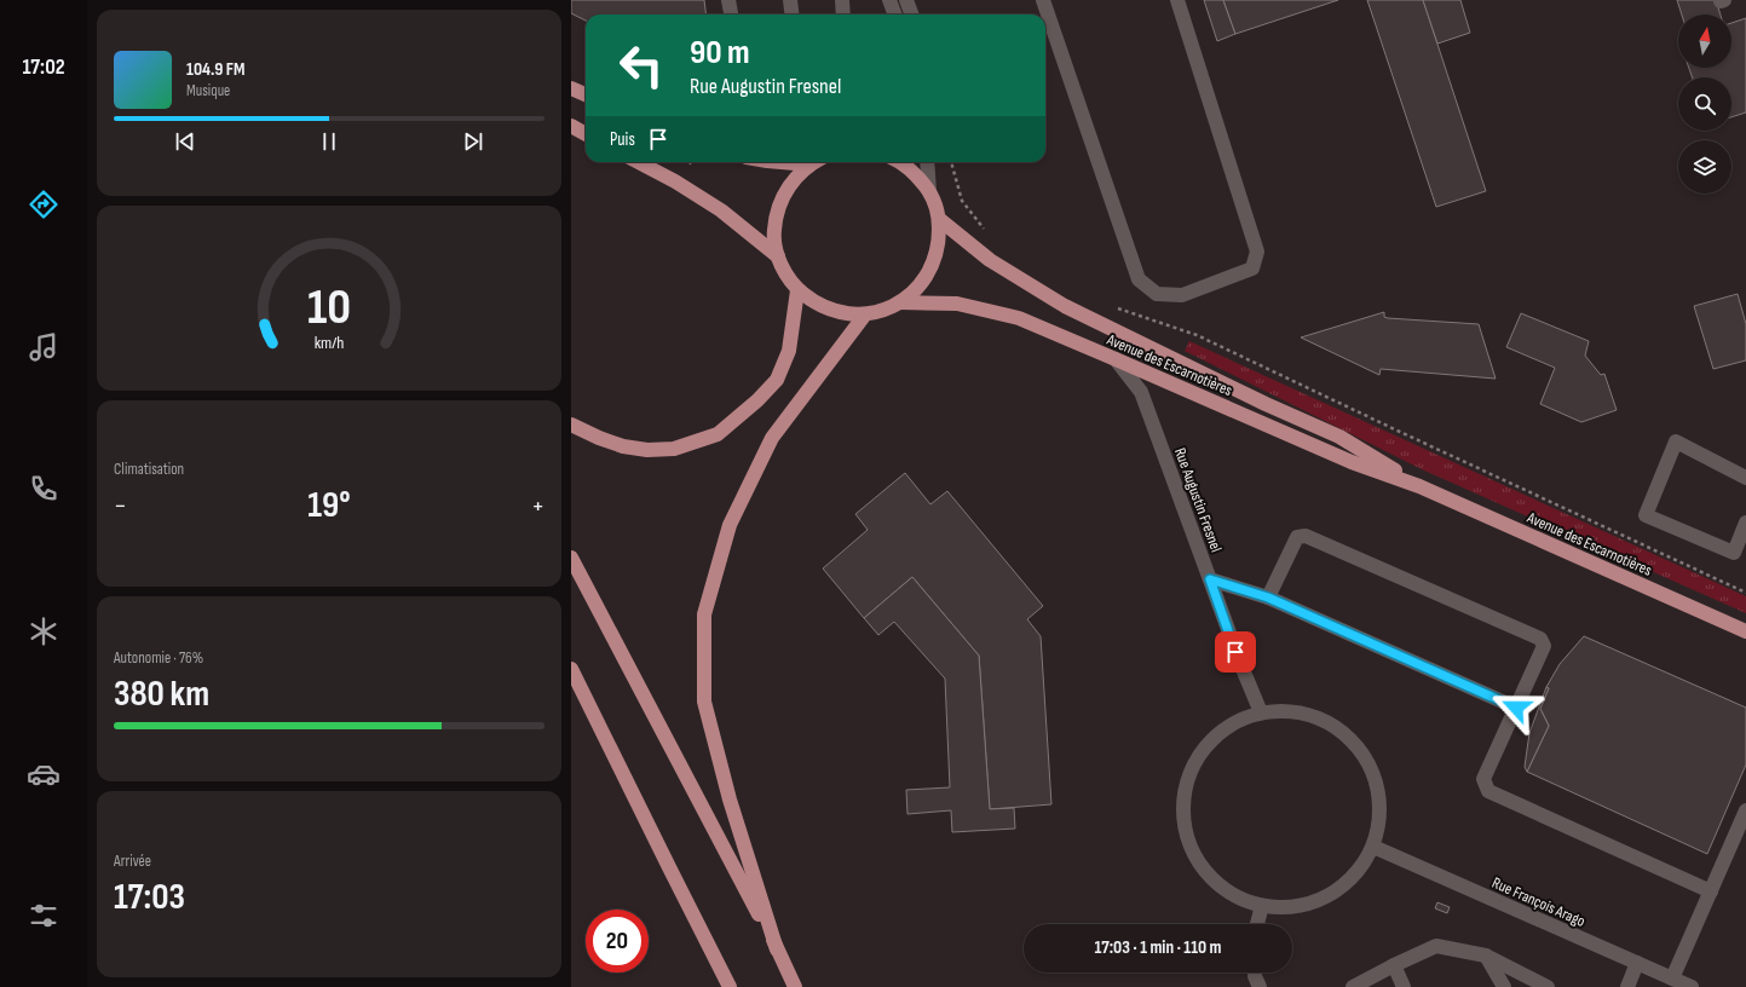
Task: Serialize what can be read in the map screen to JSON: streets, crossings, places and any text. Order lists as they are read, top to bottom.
{
  "streets": {
    "main road": ["Avenue des Escarnotières"],
    "street": ["Rue Augustin Fresnel", "Rue François Arago"]
  },
  "crossings": [
    ["Avenue des Escarnotières", "Rue Augustin Fresnel"]
  ],
  "north": "top",
  "page": {
    "tabs": "17:02",
    "turn": ["90 m", "Rue Augustin Fresnel"],
    "song": ["104.9 FM", "Musique"],
    "then": "Puis",
    "tile": [
      "Climatisation",
      ["Autonomie · 76%", "380 km"],
      ["Arrivée", "17:03"]
    ],
    "heat": ["−", "19°", "+"],
    "limit": "20",
    "trip": "17:03 · 1 min · 110 m",
    "gauge": ["10", "km/h"]
  }
}
